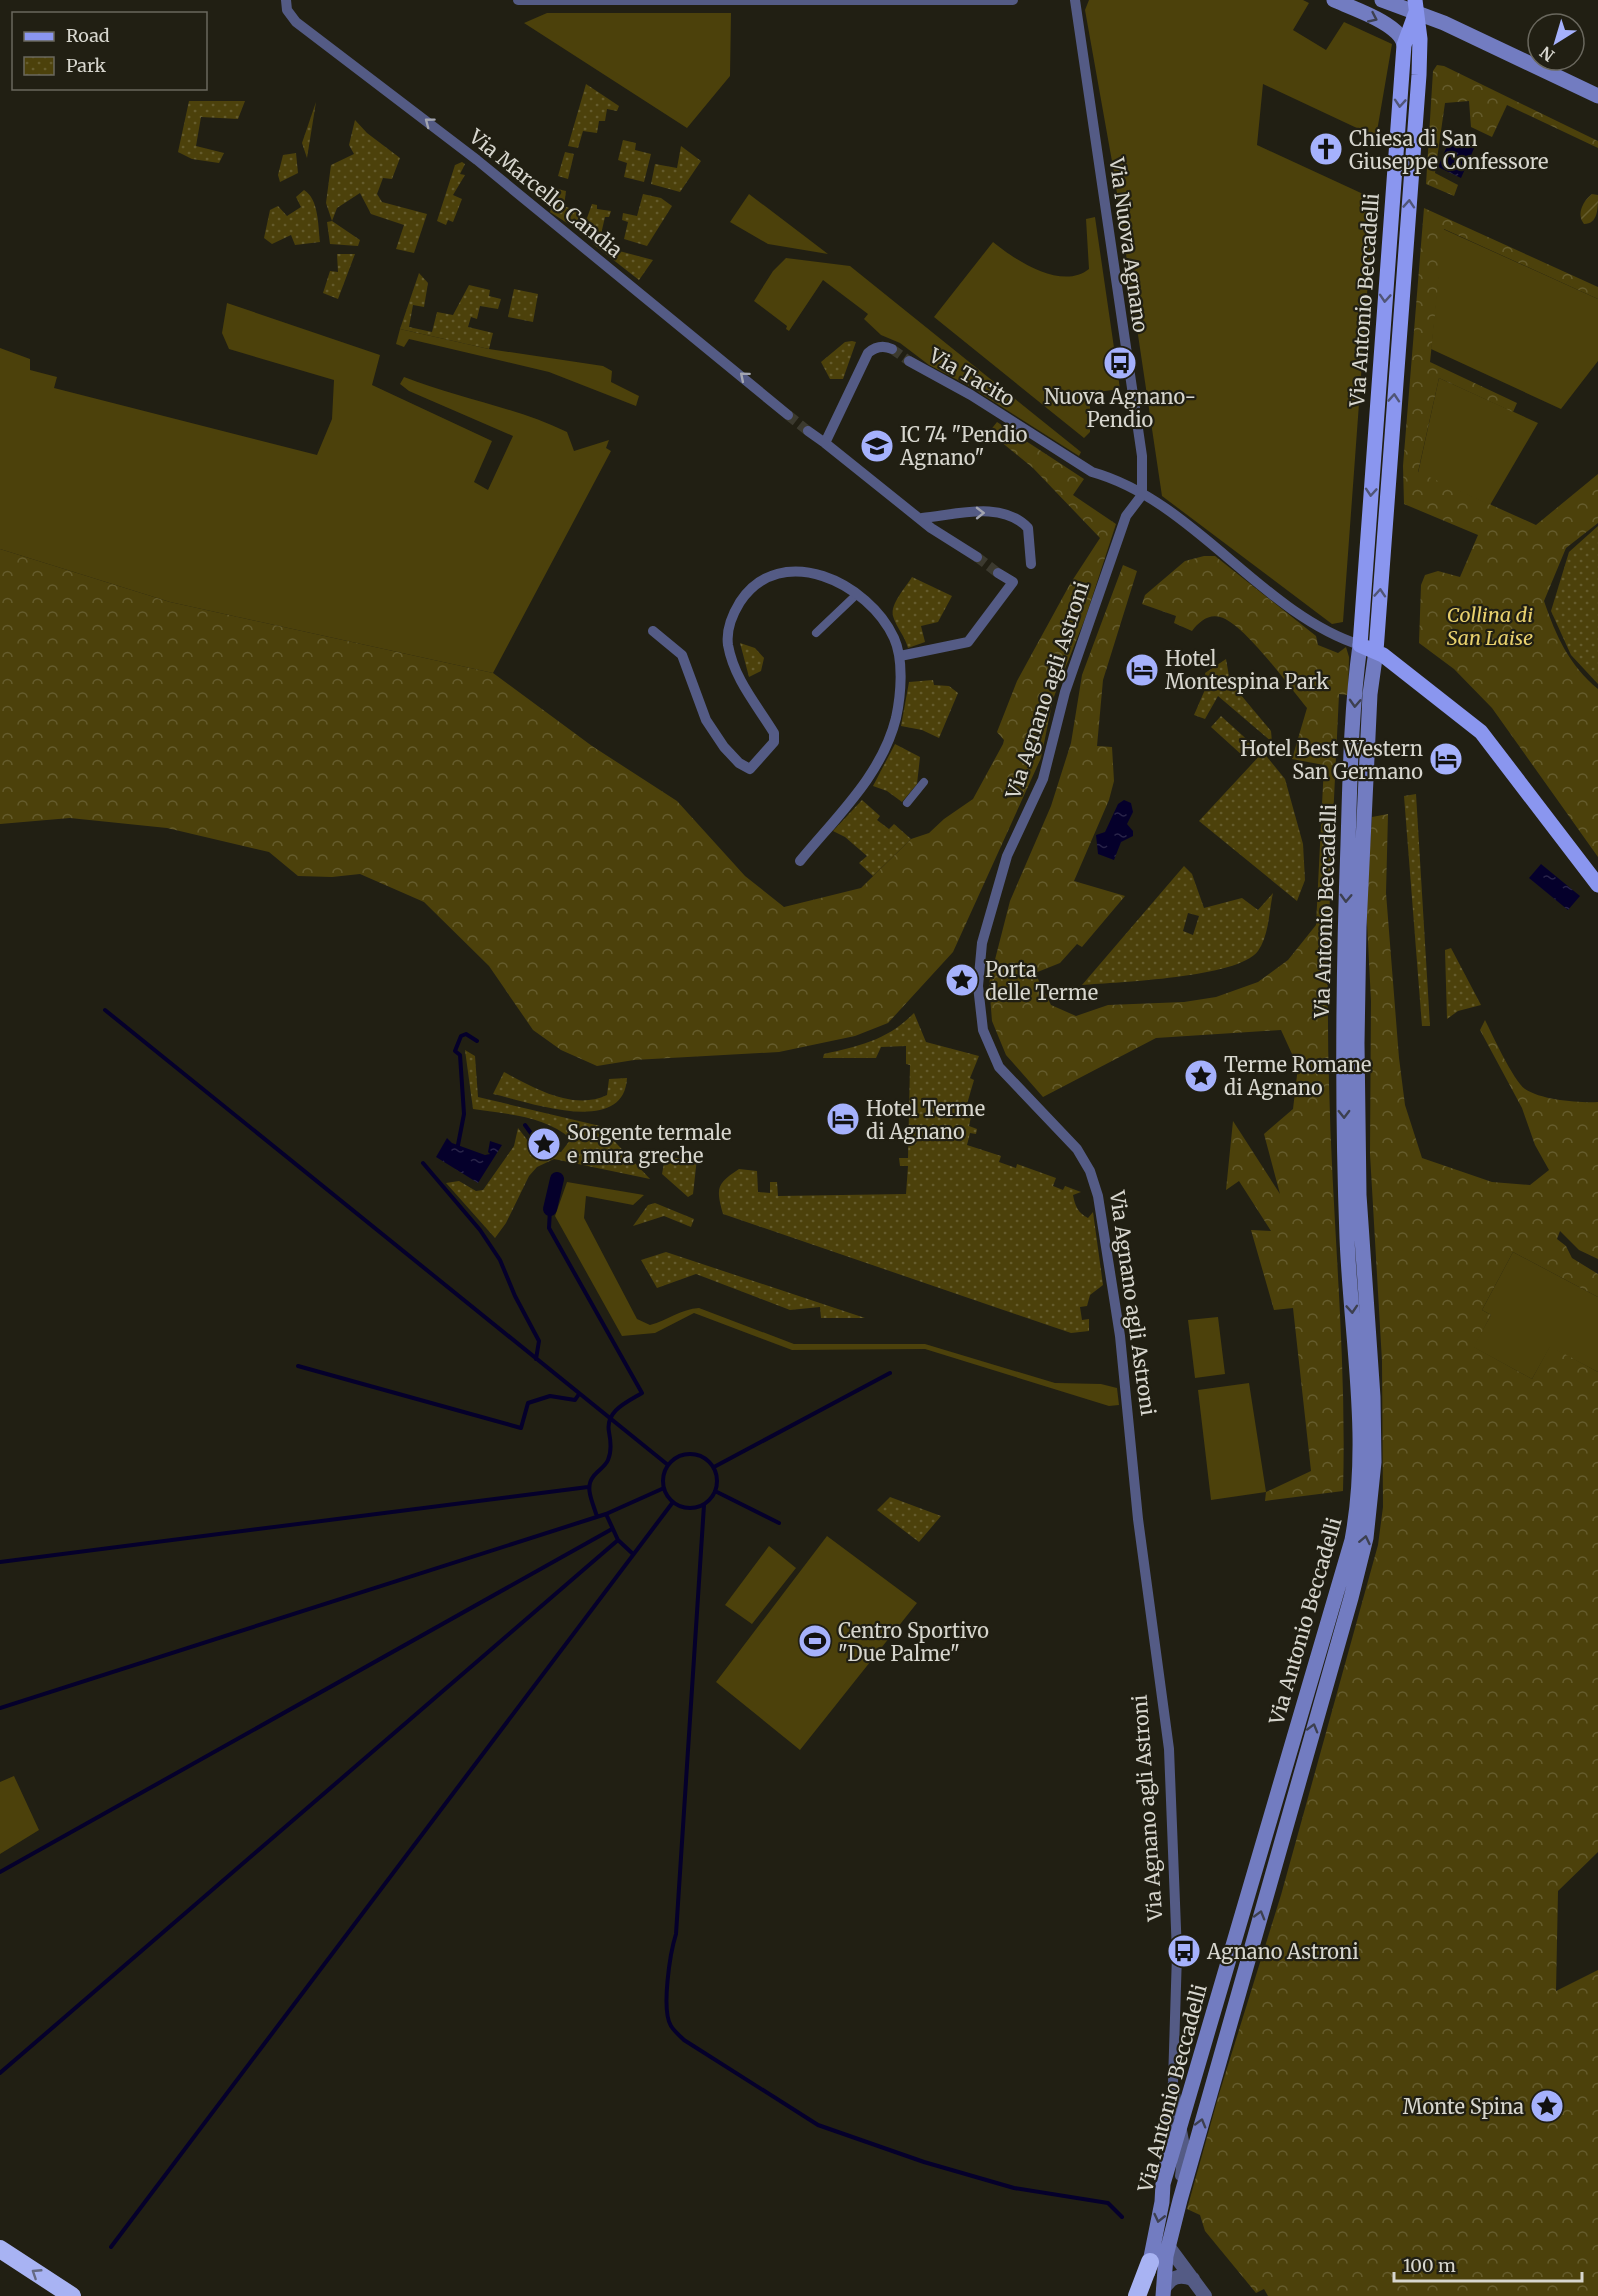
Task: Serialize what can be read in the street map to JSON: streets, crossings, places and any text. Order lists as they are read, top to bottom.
{
  "streets": {
    "main road": ["Via Antonio Beccadelli"],
    "street": [
      "Via Marcello Candia",
      "Via Nuova Agnano",
      "Via Tacito",
      "Via Agnano agli Astroni"
    ]
  },
  "crossings": [
    ["Via Nuova Agnano", "Via Tacito"],
    ["Via Nuova Agnano", "Via Agnano agli Astroni"],
    ["Via Antonio Beccadelli", "Via Tacito"],
    ["Via Antonio Beccadelli", "Via Agnano agli Astroni"],
    ["Via Tacito", "Via Agnano agli Astroni"]
  ],
  "one_way": ["Via Marcello Candia"],
  "parks": ["Collina di San Laise"],
  "places": {
    "church": ["Chiesa di San Giuseppe Confessore"],
    "bus stop": ["Nuova Agnano- Pendio", "Agnano Astroni"],
    "school or university": ["IC 74 \"Pendio Agnano\""],
    "hotel": ["Hotel Montespina Park", "Hotel Best Western San Germano", "Hotel Terme di Agnano"],
    "place": [
      "Porta delle Terme",
      "Terme Romane di Agnano",
      "Sorgente termale e mura greche",
      "Monte Spina"
    ],
    "sports": ["Centro Sportivo \"Due Palme\""]
  },
  "legend": ["Road", "Park"],
  "scale_bar": "100 m",
  "north": "bottom left"
}
